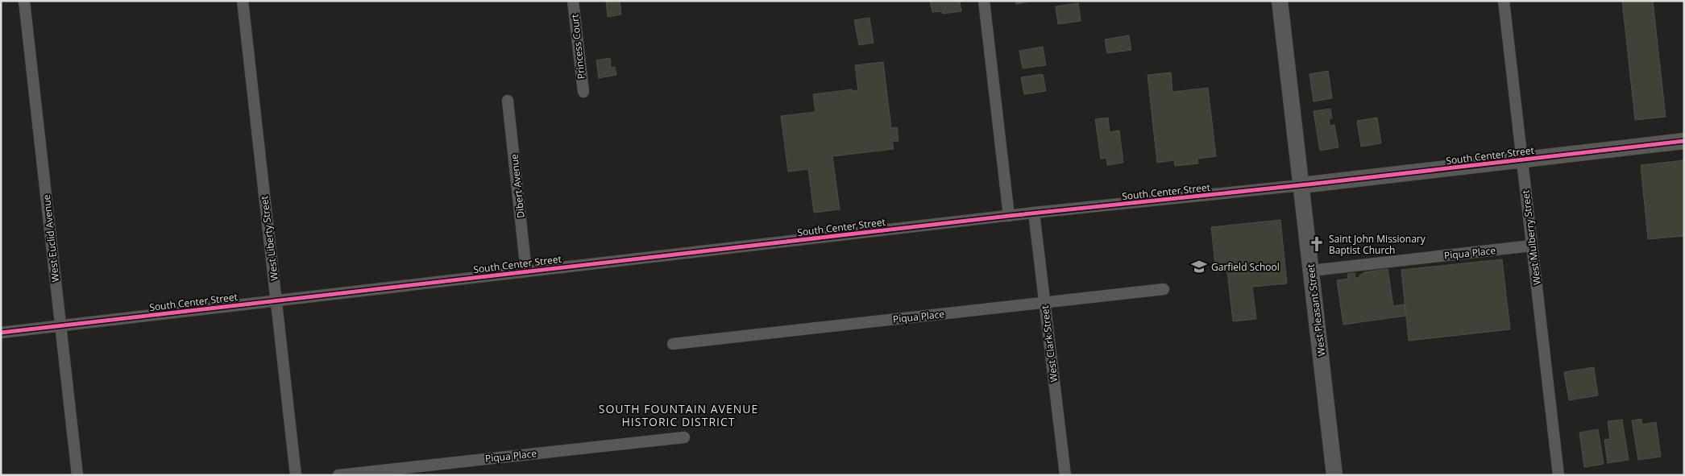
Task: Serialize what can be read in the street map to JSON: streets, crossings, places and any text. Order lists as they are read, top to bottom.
{
  "streets": {
    "street": [
      "Princess Court",
      "South Center Street",
      "Dibert Avenue",
      "West Mulberry Street",
      "West Euclid Avenue",
      "West Liberty Street",
      "Piqua Place",
      "West Pleasant Street",
      "West Clark Street"
    ]
  },
  "crossings": [
    ["South Center Street", "Dibert Avenue"],
    ["South Center Street", "West Mulberry Street"],
    ["South Center Street", "West Euclid Avenue"],
    ["South Center Street", "West Liberty Street"],
    ["South Center Street", "West Pleasant Street"],
    ["South Center Street", "West Clark Street"],
    ["West Mulberry Street", "Piqua Place"],
    ["Piqua Place", "West Pleasant Street"],
    ["Piqua Place", "West Clark Street"]
  ],
  "districts": ["SOUTH FOUNTAIN AVENUE HISTORIC DISTRICT"],
  "places": {
    "church": ["Saint John Missionary Baptist Church"],
    "school or university": ["Garfield School"]
  }
}
